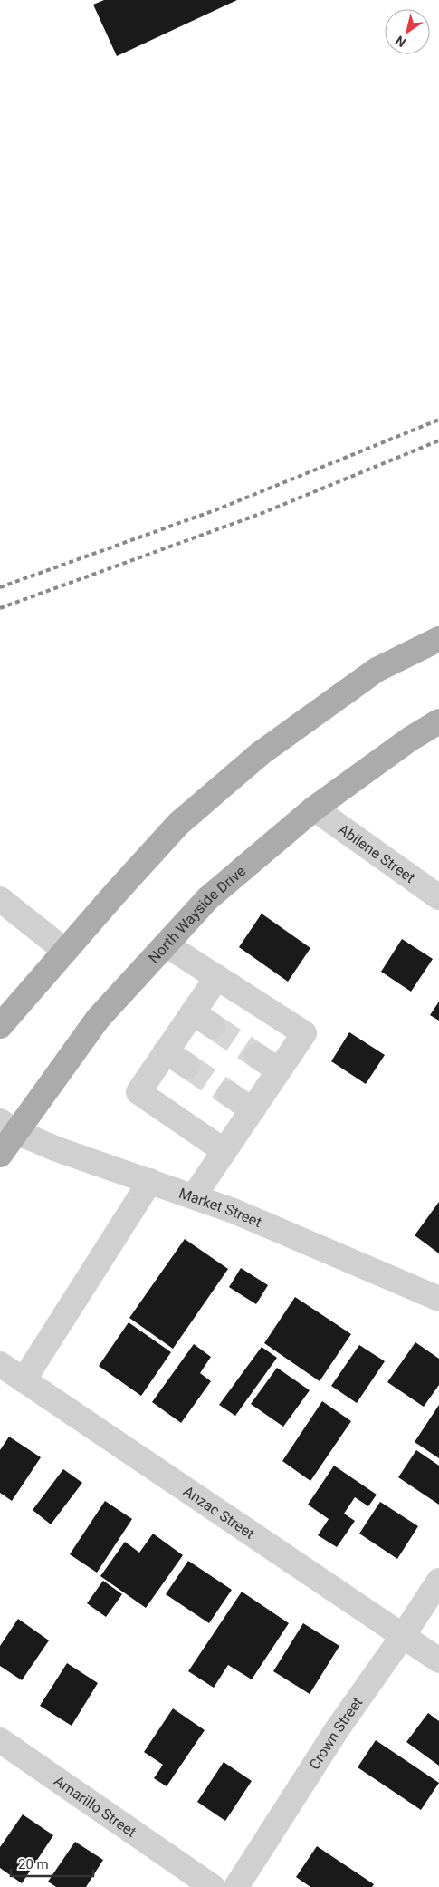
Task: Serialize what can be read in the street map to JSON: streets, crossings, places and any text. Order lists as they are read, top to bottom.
{
  "streets": {
    "main road": ["North Wayside Drive"],
    "street": [
      "Abilene Street",
      "Market Street",
      "Anzac Street",
      "Crown Street",
      "Amarillo Street"
    ]
  },
  "crossings": [
    ["Abilene Street", "North Wayside Drive"],
    ["North Wayside Drive", "Market Street"],
    ["Anzac Street", "Crown Street"]
  ],
  "scale_bar": "20 m",
  "north": "bottom left"
}
